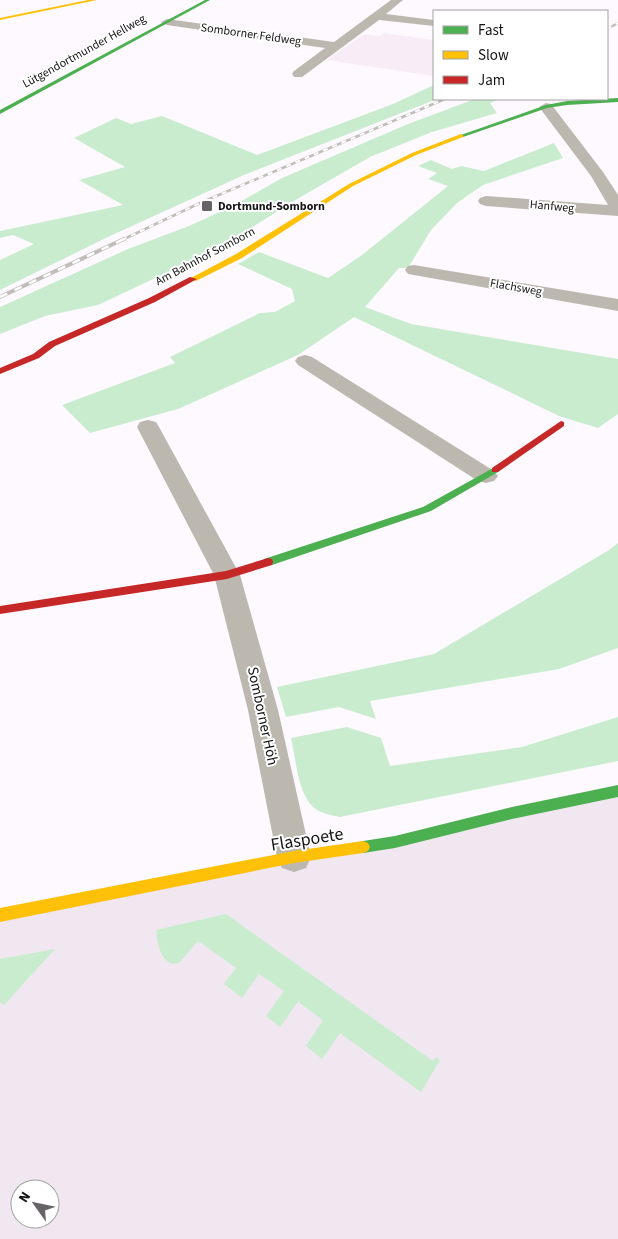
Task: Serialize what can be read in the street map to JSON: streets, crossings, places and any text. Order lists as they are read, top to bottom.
{
  "streets": {
    "street": [
      "Somborner Feldweg",
      "Lütgendortmunder Hellweg",
      "Hanfweg",
      "Am Bahnhof Somborn",
      "Flachsweg",
      "Somborner Höh",
      "Flaspoete"
    ]
  },
  "crossings": [
    ["Somborner Feldweg", "Lütgendortmunder Hellweg"],
    ["Somborner Höh", "Flaspoete"]
  ],
  "places": {
    "transit": ["Dortmund-Somborn"]
  },
  "legend": ["Fast", "Slow", "Jam"],
  "north": "top left"
}
